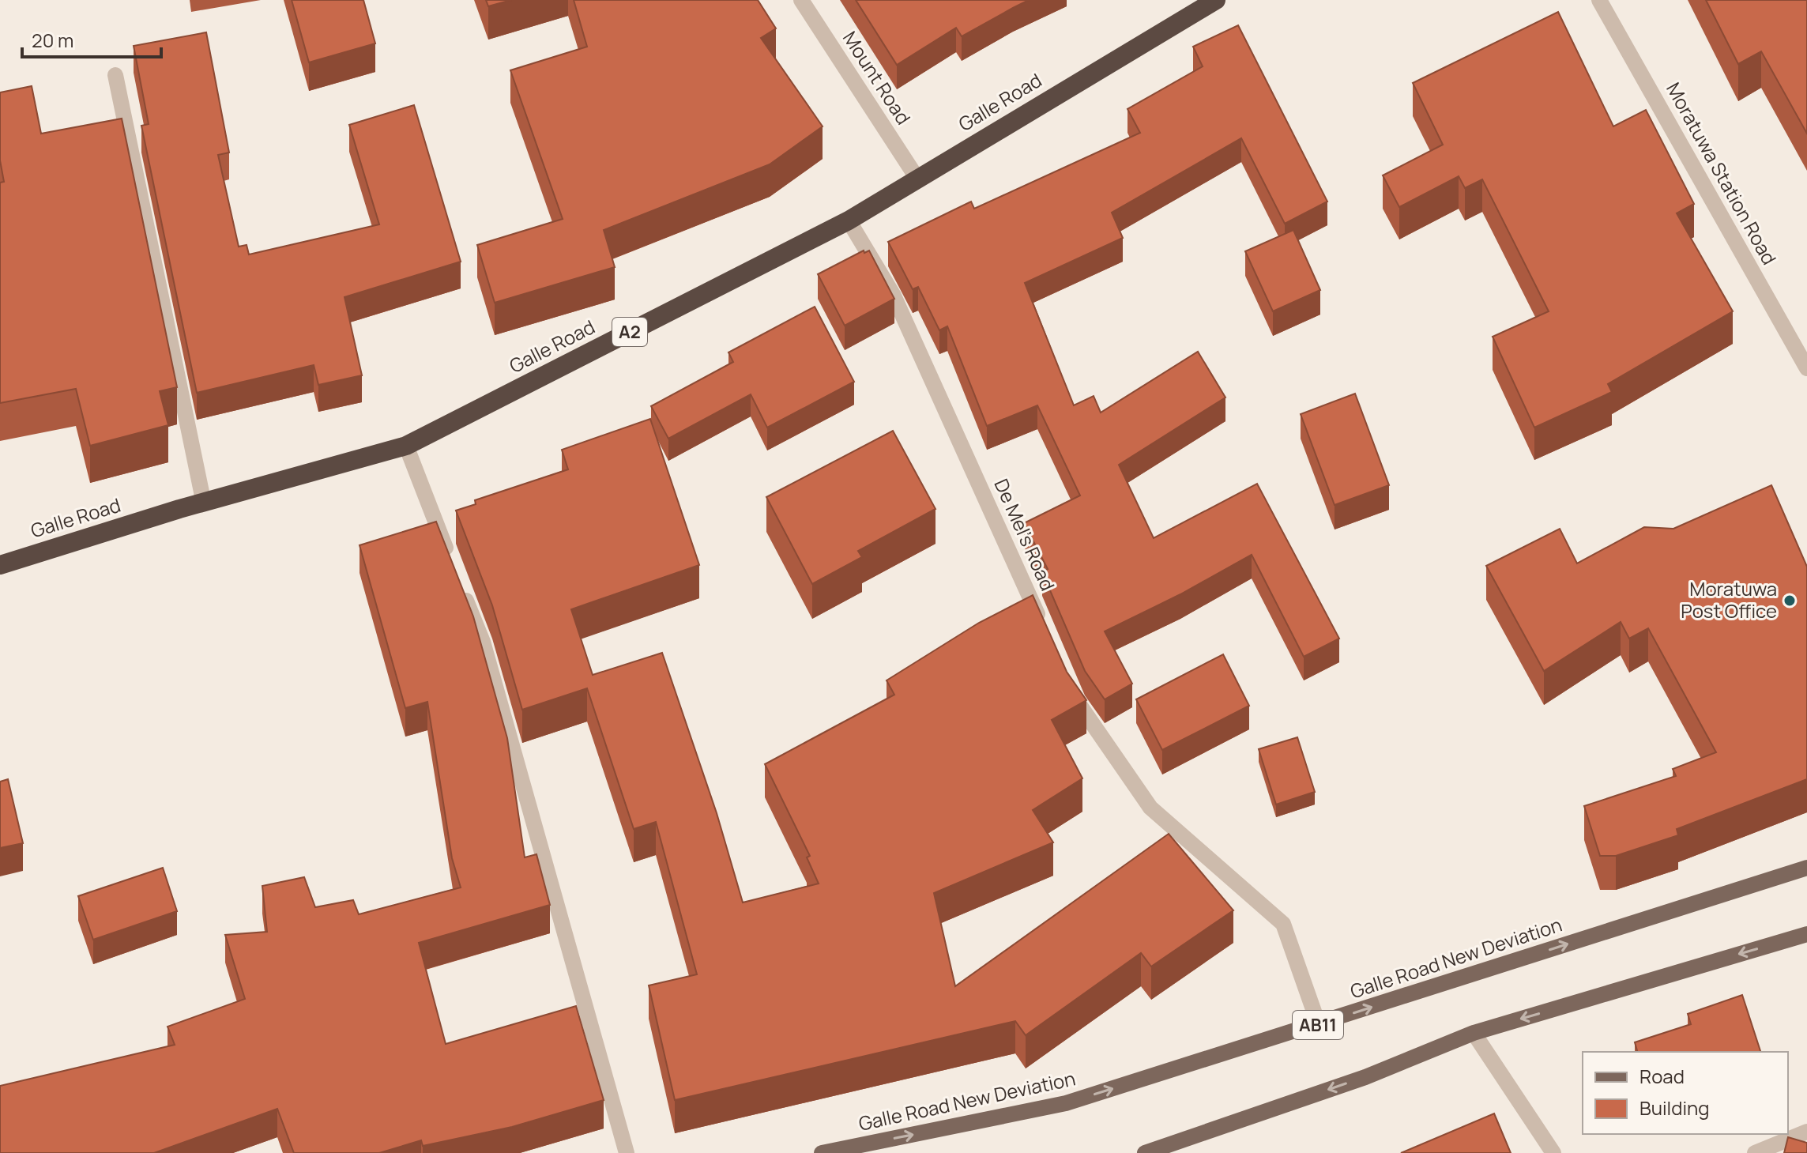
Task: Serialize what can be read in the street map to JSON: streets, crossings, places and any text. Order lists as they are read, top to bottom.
{
  "streets": {
    "highway": ["Galle Road", "A2"],
    "main road": ["Galle Road New Deviation", "AB11"],
    "street": ["Mount Road", "Moratuwa Station Road", "De Mel's Road"]
  },
  "crossings": [
    ["Mount Road", "Galle Road"],
    ["Galle Road", "De Mel's Road"]
  ],
  "places": ["Moratuwa Post Office"],
  "legend": ["Road", "Building"],
  "scale_bar": "20 m"
}
